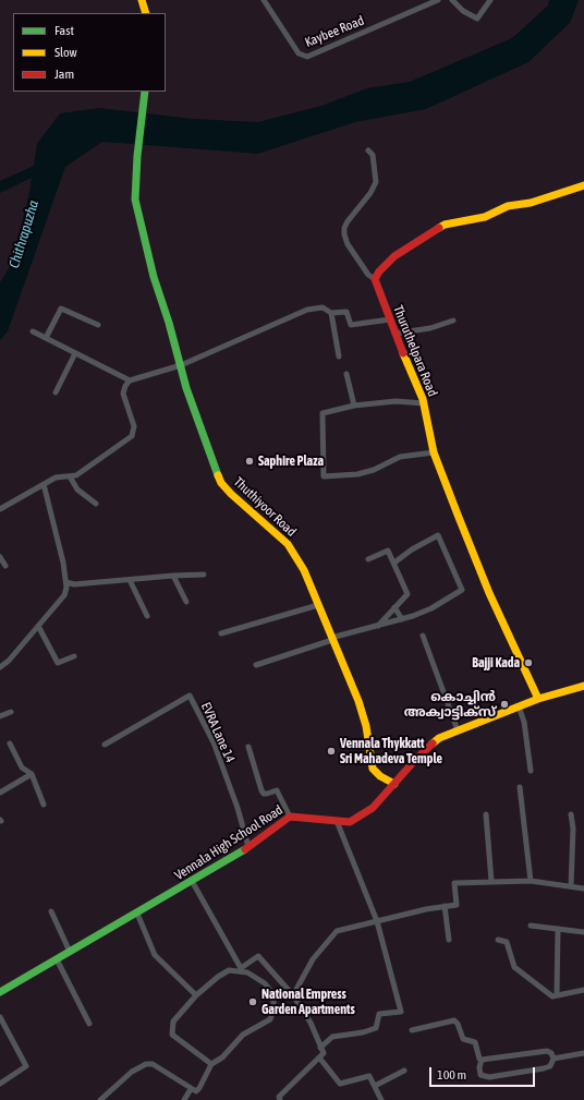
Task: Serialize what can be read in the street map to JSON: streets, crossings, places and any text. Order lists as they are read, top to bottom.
{
  "streets": {
    "main road": ["Thuruthelpara Road", "Thuthiyoor Road", "Vennala High School Road"],
    "street": ["Kaybee Road", "EVRA Lane 14"]
  },
  "crossings": [
    ["Thuruthelpara Road", "Vennala High School Road"],
    ["Thuthiyoor Road", "Vennala High School Road"],
    ["EVRA Lane 14", "Vennala High School Road"]
  ],
  "water": ["Chithrapuzha"],
  "places": [
    "Saphire Plaza",
    "Bajji Kada",
    "കൊച്ചിൻ അക്വാട്ടിക്സ്",
    "Vennala Thykkatt Sri Mahadeva Temple",
    "National Empress Garden Apartments"
  ],
  "legend": ["Fast", "Slow", "Jam"],
  "scale_bar": "100 m"
}
